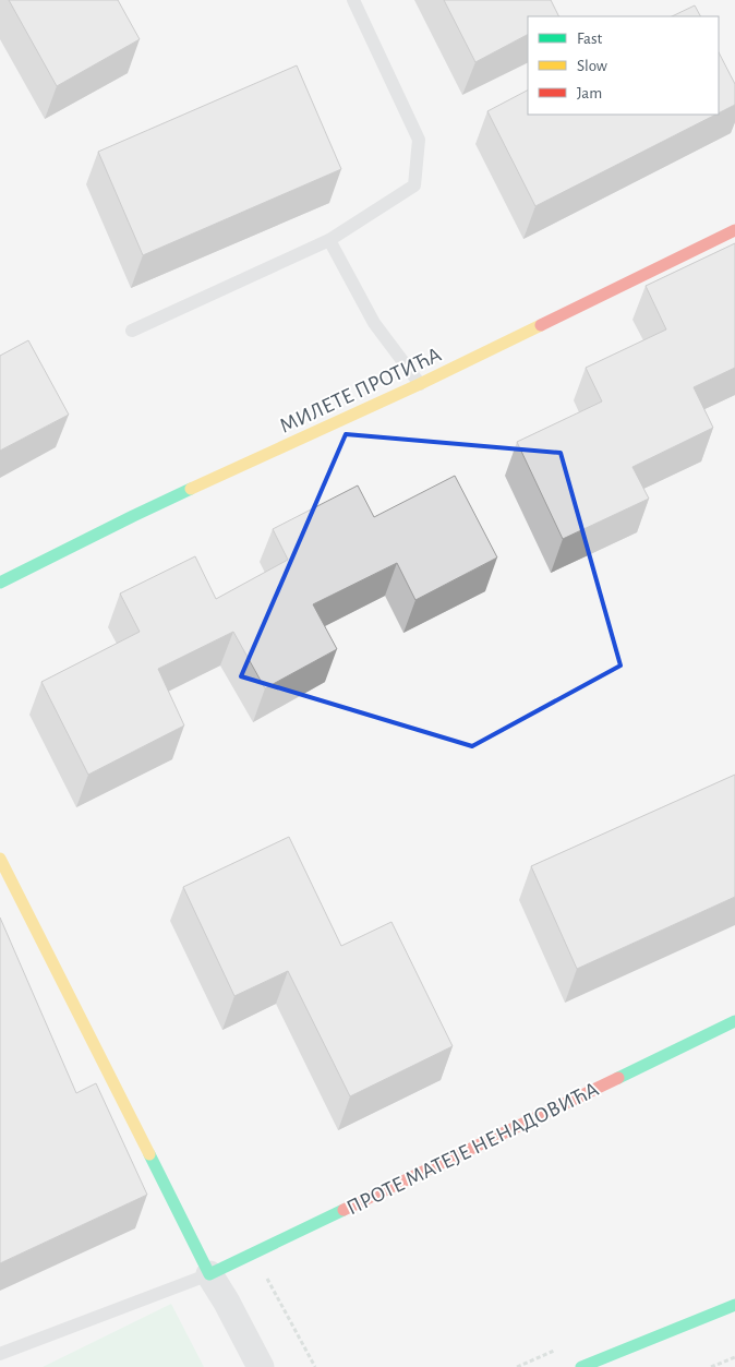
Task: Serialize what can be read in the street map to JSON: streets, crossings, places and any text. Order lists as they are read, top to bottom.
{
  "streets": {
    "street": ["МИЛЕТЕ ПРОТИЋА", "ПРОТЕ МАТЕЈЕ НЕНАДОВИЋА"]
  },
  "legend": ["Fast", "Slow", "Jam"]
}
